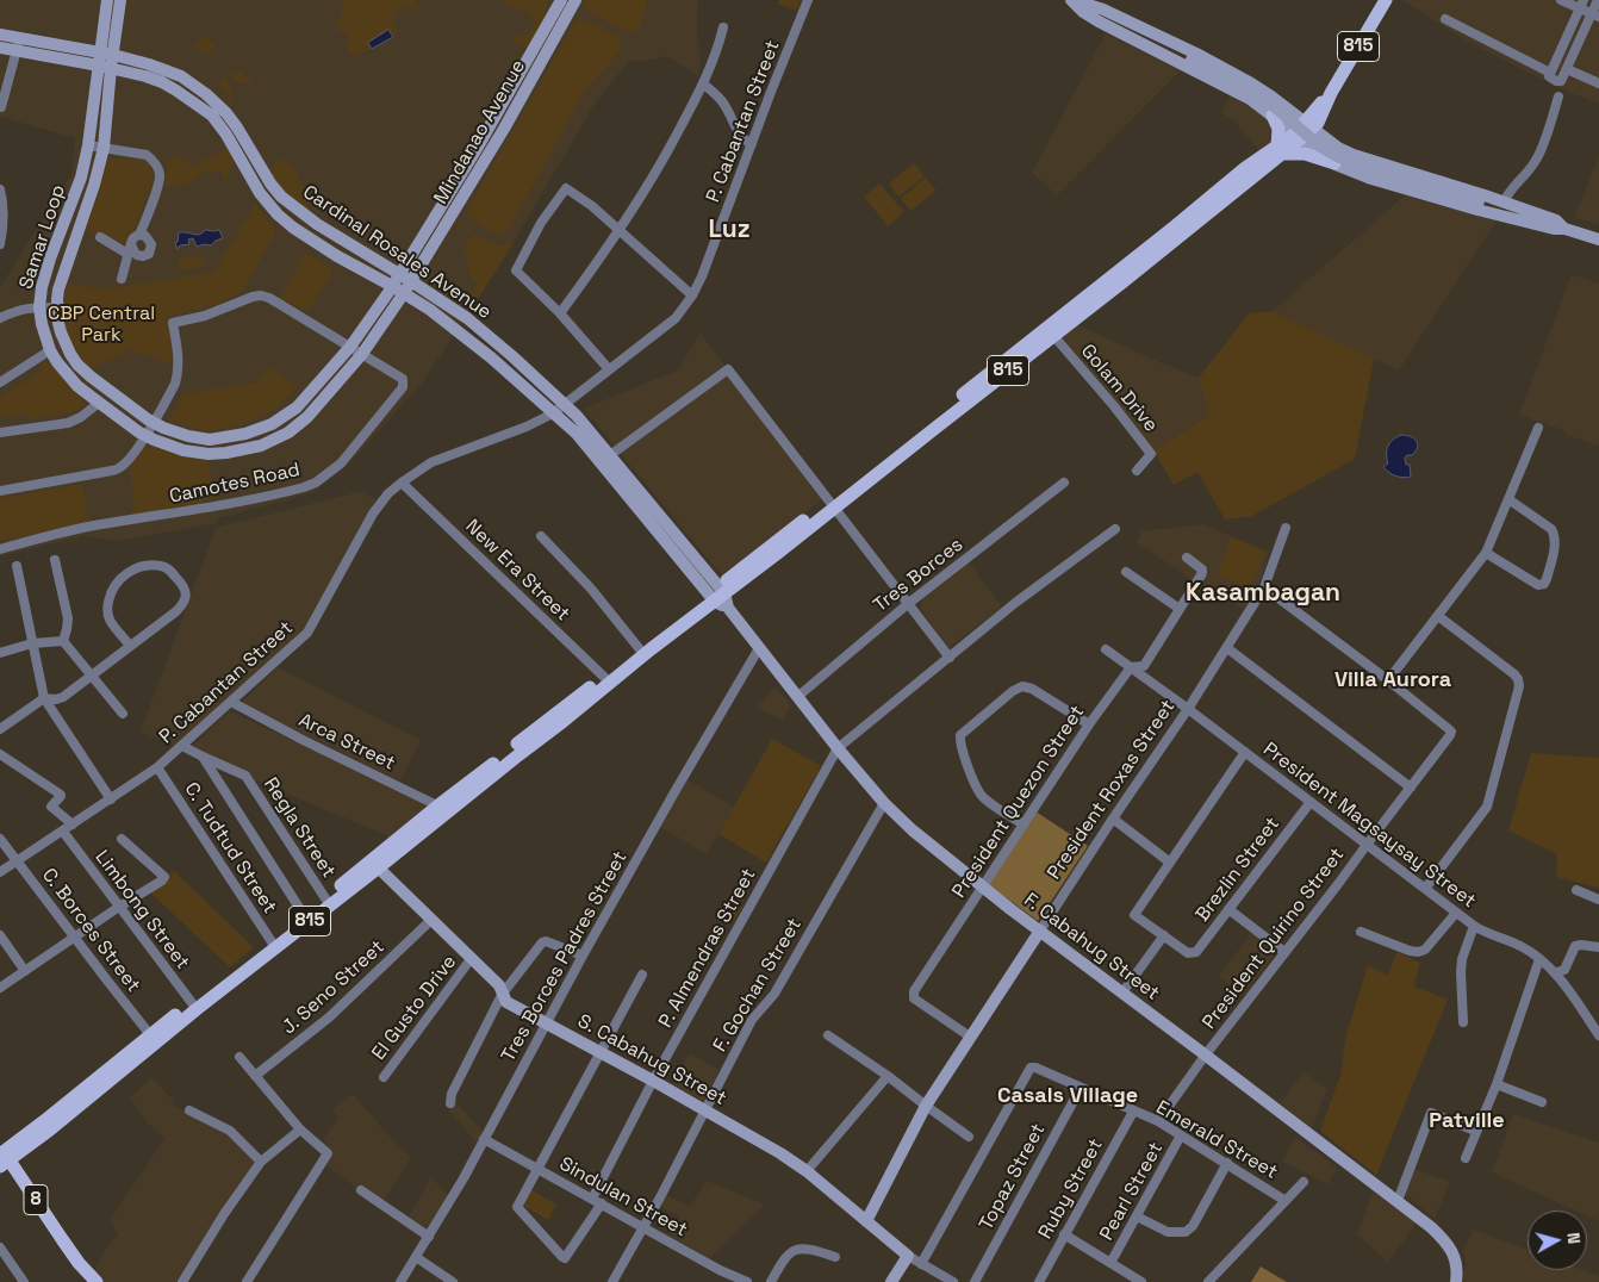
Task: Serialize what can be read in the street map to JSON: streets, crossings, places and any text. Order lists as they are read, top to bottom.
{
  "streets": {
    "main road": [
      "815",
      "Mindanao Avenue",
      "Samar Loop",
      "Cardinal Rosales Avenue",
      "President Roxas Street",
      "F. Cabahug Street",
      "S. Cabahug Street",
      "8"
    ],
    "street": [
      "P. Cabantan Street",
      "Golam Drive",
      "Camotes Road",
      "New Era Street",
      "Tres Borces",
      "Arca Street",
      "President Quezon Street",
      "President Magsaysay Street",
      "Regla Street",
      "C. Tudtud Street",
      "Brezlin Street",
      "Limbong Street",
      "C. Borces Street",
      "President Quirino Street",
      "P. Almendras Street",
      "Tres Borces Padres Street",
      "F. Gochan Street",
      "J. Seno Street",
      "El Gusto Drive",
      "Emerald Street",
      "Topaz Street",
      "Ruby Street",
      "Pearl Street",
      "Sindulan Street"
    ]
  },
  "crossings": [
    ["815", "Cardinal Rosales Avenue"],
    ["815", "Golam Drive"],
    ["815", "New Era Street"],
    ["815", "Arca Street"],
    ["815", "Regla Street"],
    ["815", "C. Tudtud Street"],
    ["815", "Limbong Street"],
    ["815", "C. Borces Street"],
    ["815", "F. Cabahug Street"],
    ["815", "S. Cabahug Street"],
    ["815", "8"],
    ["P. Cabantan Street", "Cardinal Rosales Avenue"],
    ["P. Cabantan Street", "New Era Street"],
    ["P. Cabantan Street", "Arca Street"],
    ["P. Cabantan Street", "C. Tudtud Street"],
    ["P. Cabantan Street", "Limbong Street"],
    ["P. Cabantan Street", "C. Borces Street"],
    ["Mindanao Avenue", "Samar Loop"],
    ["Mindanao Avenue", "Cardinal Rosales Avenue"],
    ["Samar Loop", "Cardinal Rosales Avenue"],
    ["Samar Loop", "Camotes Road"],
    ["Cardinal Rosales Avenue", "F. Cabahug Street"],
    ["Tres Borces", "F. Cabahug Street"],
    ["President Roxas Street", "President Quezon Street"],
    ["President Roxas Street", "President Magsaysay Street"],
    ["President Roxas Street", "F. Cabahug Street"],
    ["President Roxas Street", "S. Cabahug Street"],
    ["President Quezon Street", "President Magsaysay Street"],
    ["President Quezon Street", "F. Cabahug Street"],
    ["President Magsaysay Street", "Brezlin Street"],
    ["President Magsaysay Street", "President Quirino Street"],
    ["President Quirino Street", "F. Cabahug Street"],
    ["President Quirino Street", "Emerald Street"],
    ["F. Cabahug Street", "P. Almendras Street"],
    ["F. Cabahug Street", "Tres Borces Padres Street"],
    ["F. Cabahug Street", "F. Gochan Street"],
    ["P. Almendras Street", "S. Cabahug Street"],
    ["P. Almendras Street", "Sindulan Street"],
    ["Tres Borces Padres Street", "S. Cabahug Street"],
    ["Tres Borces Padres Street", "Sindulan Street"],
    ["F. Gochan Street", "S. Cabahug Street"],
    ["F. Gochan Street", "Sindulan Street"],
    ["J. Seno Street", "S. Cabahug Street"],
    ["El Gusto Drive", "S. Cabahug Street"],
    ["Emerald Street", "Topaz Street"],
    ["Emerald Street", "Ruby Street"],
    ["Emerald Street", "Pearl Street"]
  ],
  "districts": [
    "Luz",
    "Kasambagan",
    "Villa Aurora",
    "Casals Village",
    "Patville"
  ],
  "parks": ["CBP Central Park"],
  "north": "right"
}
